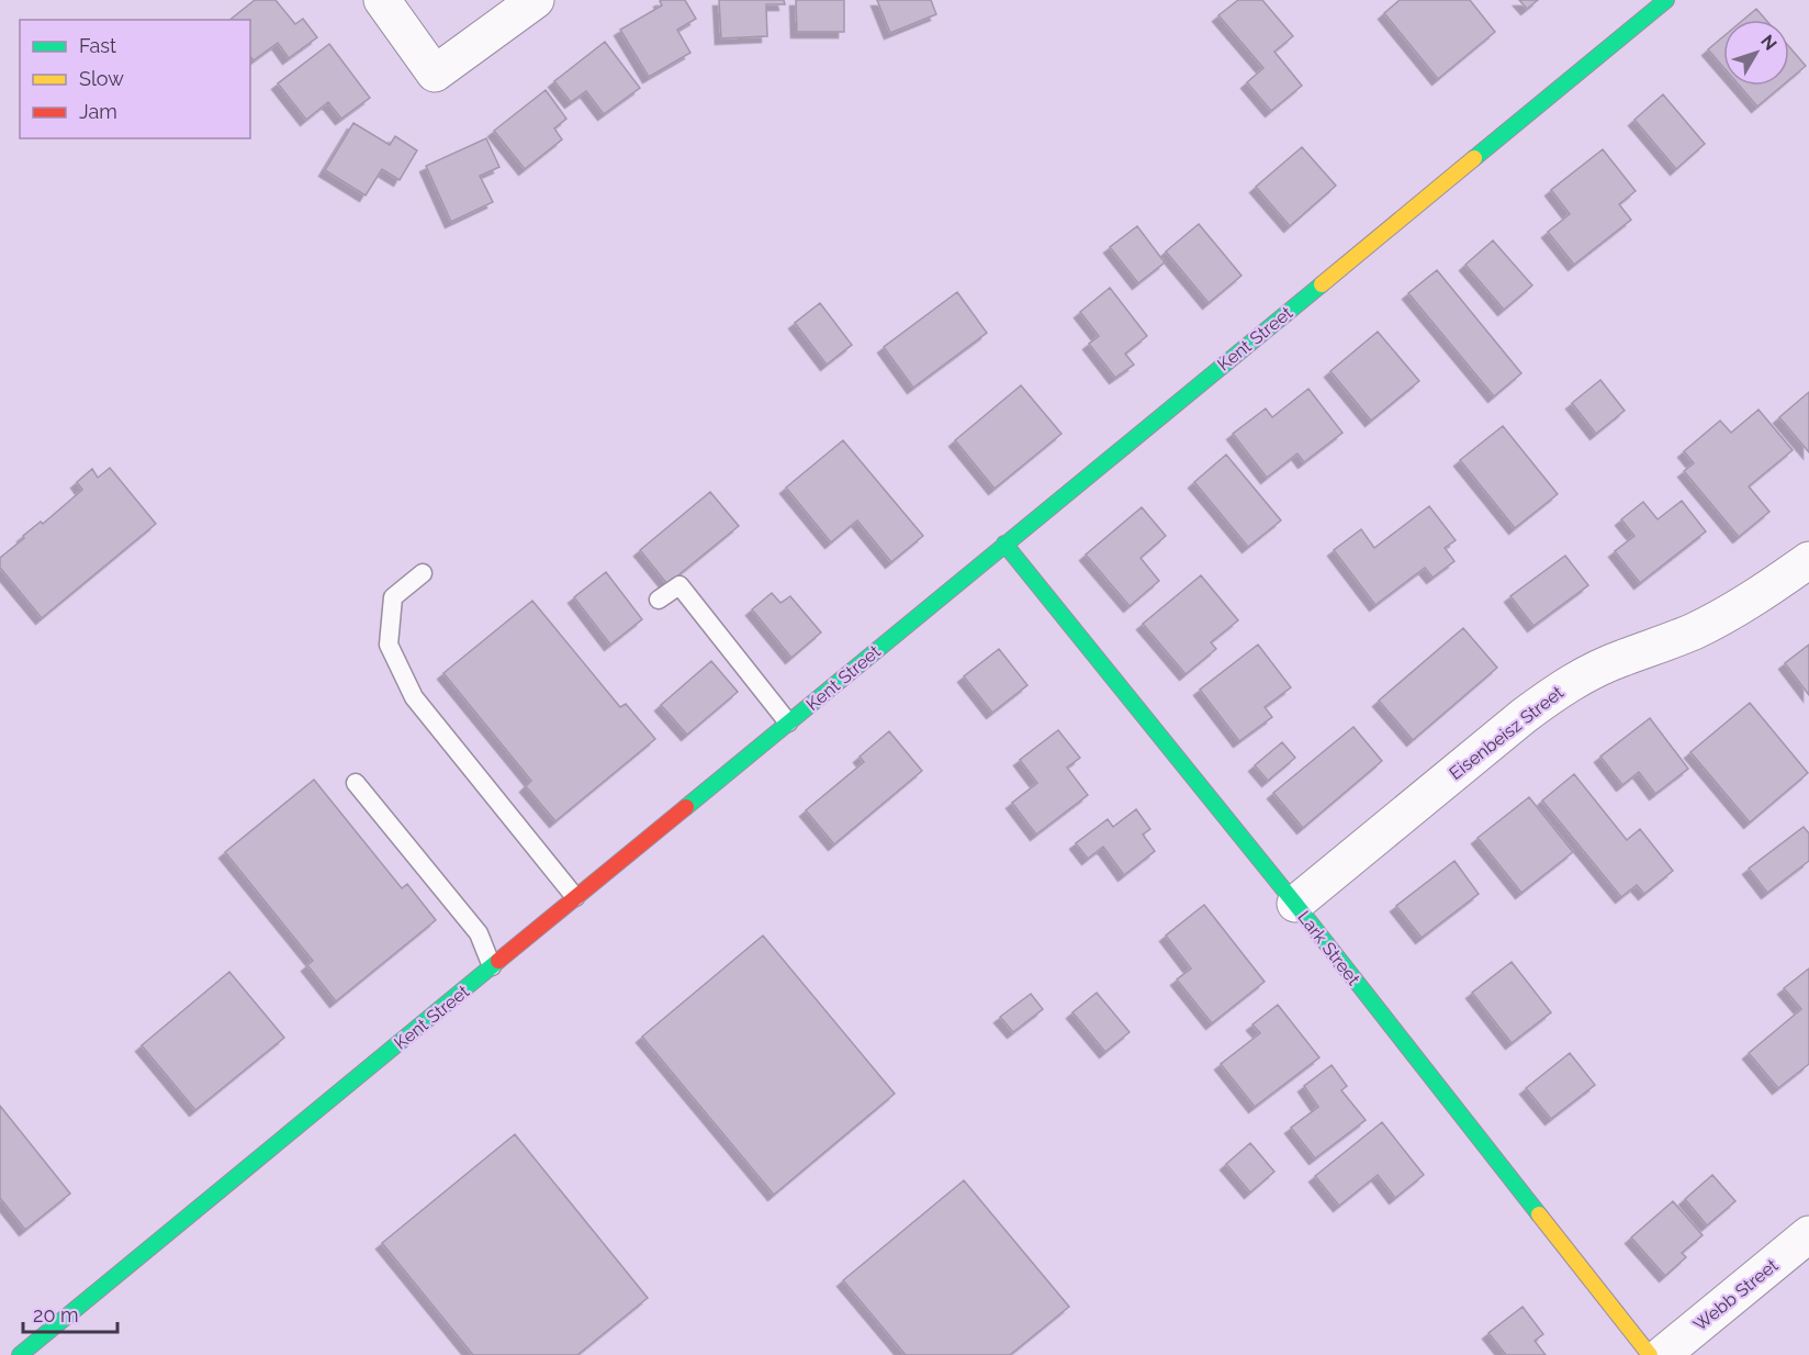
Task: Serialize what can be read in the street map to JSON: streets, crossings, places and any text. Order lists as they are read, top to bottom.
{
  "streets": {
    "street": [
      "Kent Street",
      "Eisenbeisz Street",
      "Lark Street",
      "Webb Street"
    ]
  },
  "crossings": [
    ["Kent Street", "Lark Street"],
    ["Eisenbeisz Street", "Lark Street"]
  ],
  "legend": ["Fast", "Slow", "Jam"],
  "scale_bar": "20 m",
  "north": "top right"
}
